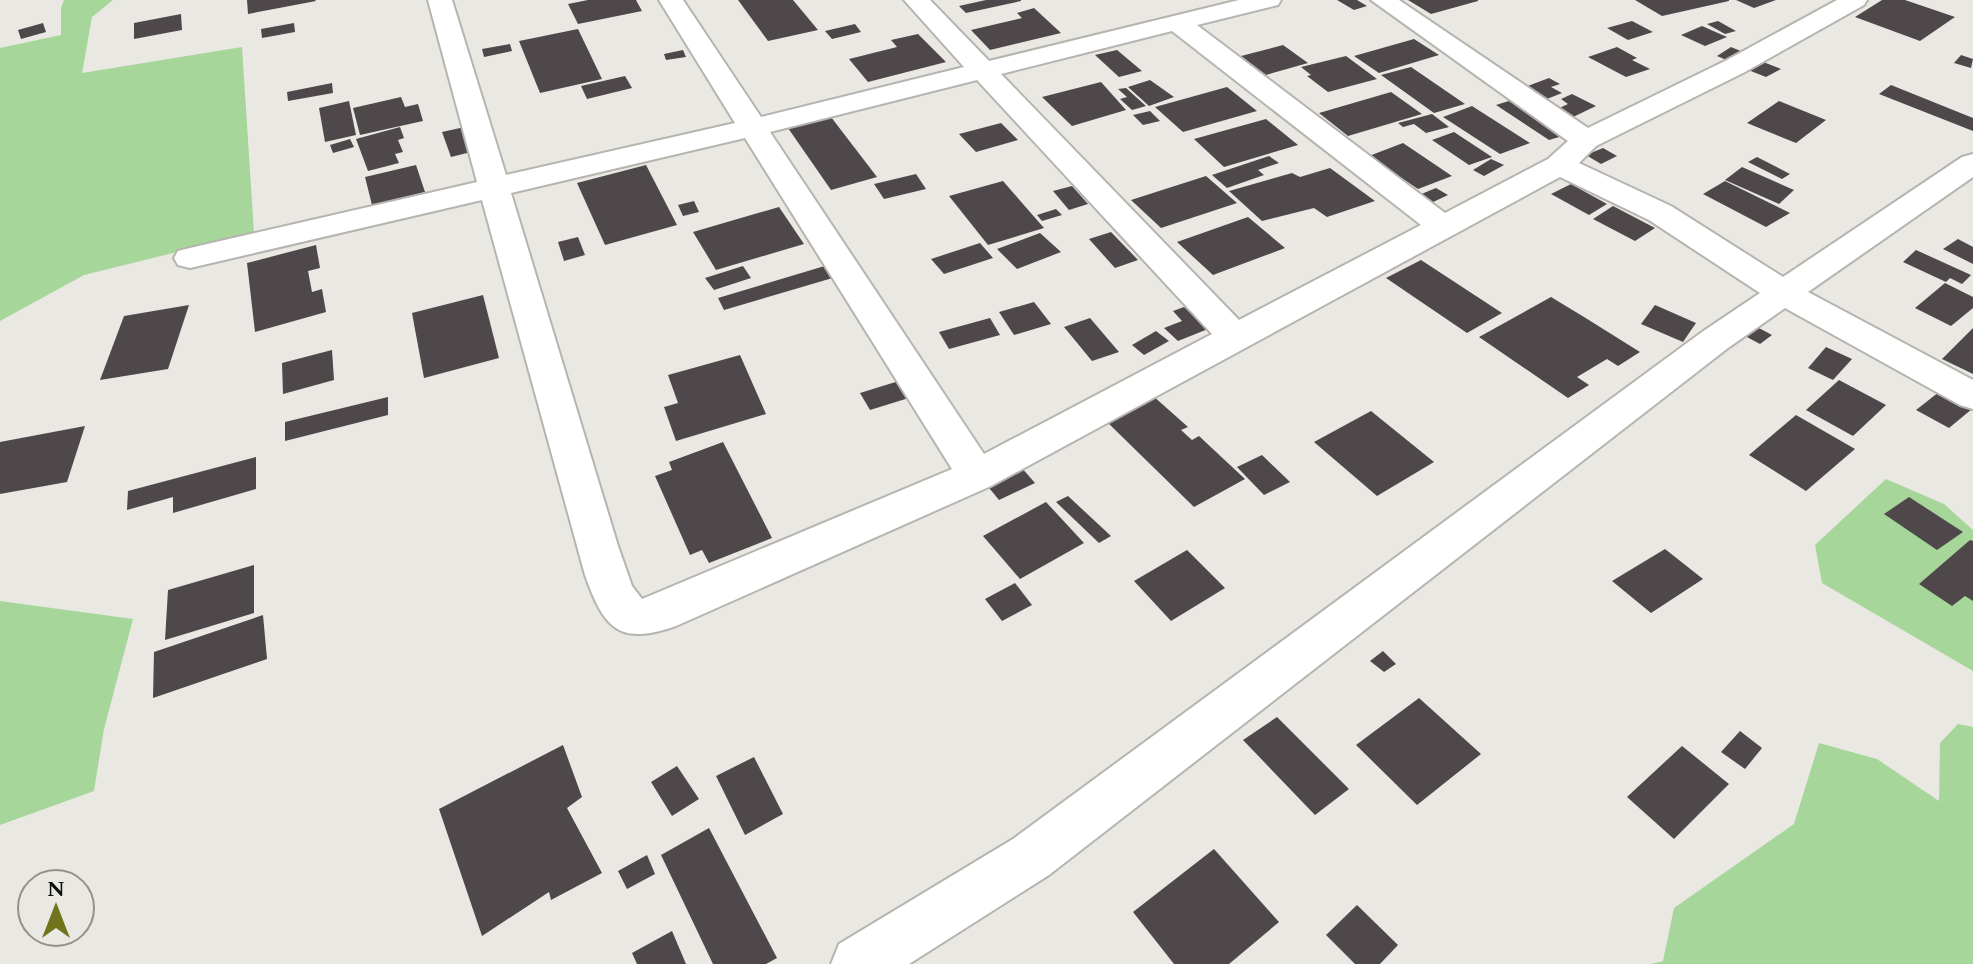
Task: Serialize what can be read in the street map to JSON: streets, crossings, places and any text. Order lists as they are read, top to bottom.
{
  "north": "top"
}
